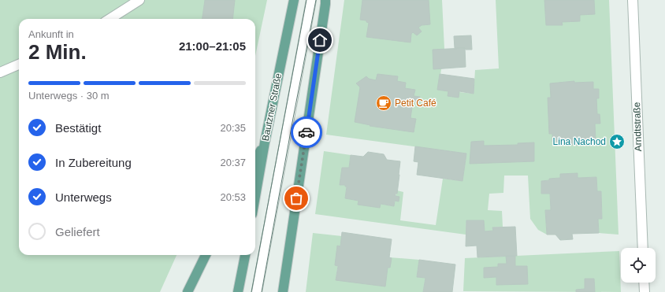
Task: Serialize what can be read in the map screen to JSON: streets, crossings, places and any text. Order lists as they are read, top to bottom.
{
  "streets": {
    "main road": ["Bautzner Straße"],
    "street": ["Arndtstraße"]
  },
  "places": {
    "cafe": ["Petit Café"],
    "place": ["Lina Nachod"]
  },
  "page": {
    "heading": ["2 Min.", "Ankunft in", "21:00–21:05"],
    "bar": "Unterwegs · 30 m",
    "list": [
      ["Bestätigt", "20:35"],
      ["In Zubereitung", "20:37"],
      ["Unterwegs", "20:53"],
      "Geliefert"
    ]
  }
}
